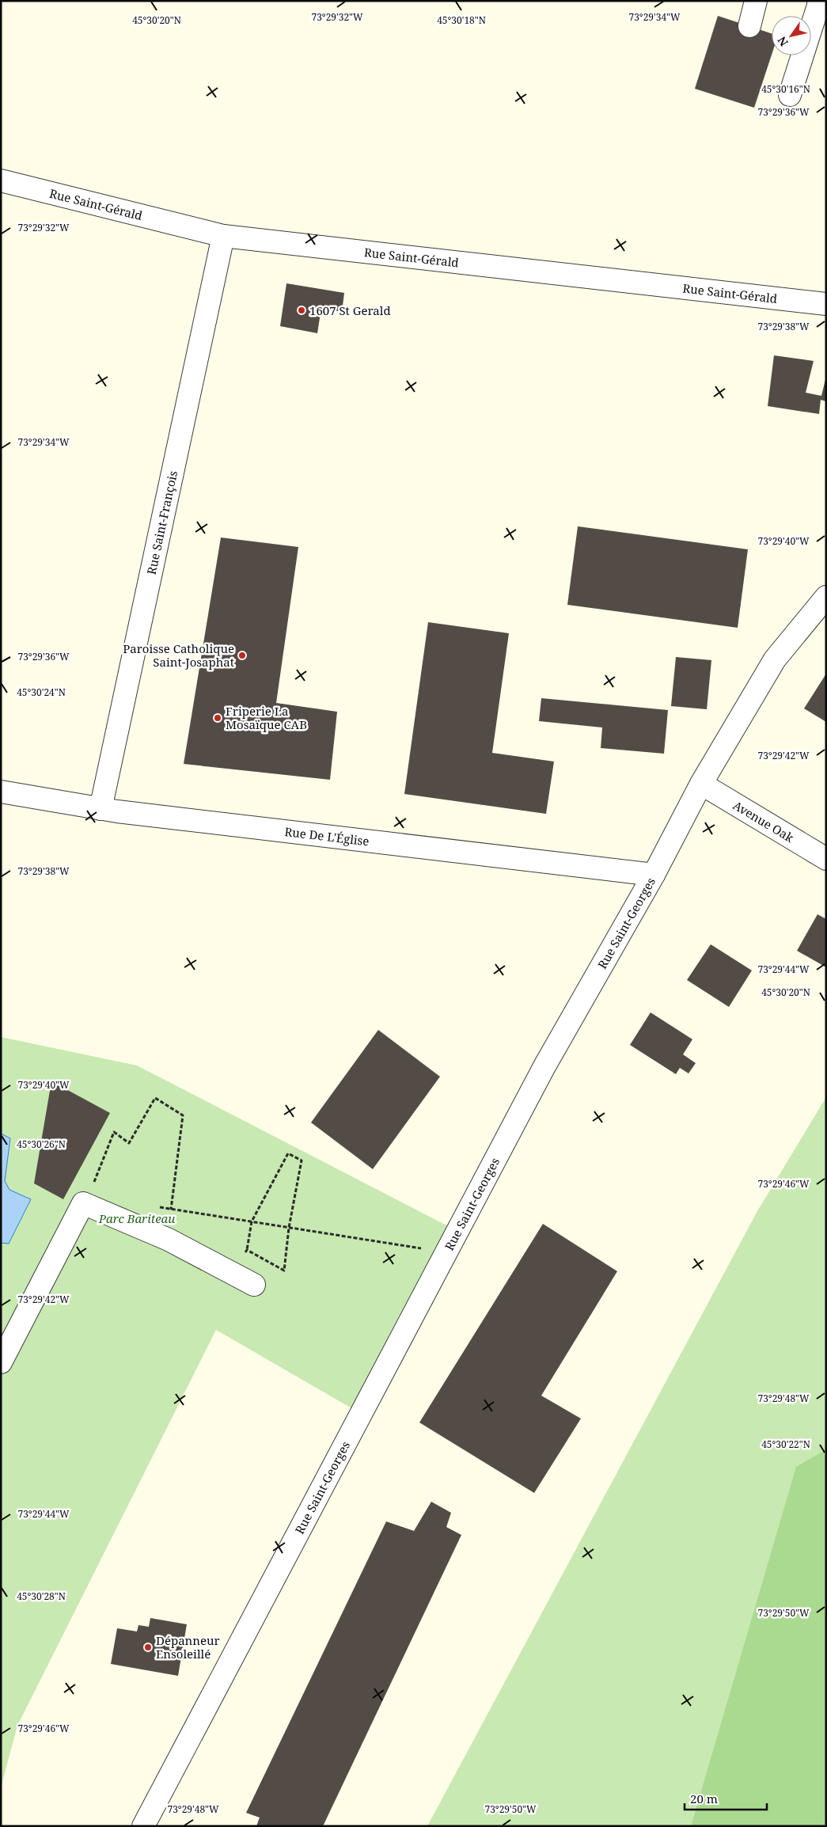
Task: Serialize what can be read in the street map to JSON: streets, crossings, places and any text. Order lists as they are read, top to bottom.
{
  "streets": {
    "street": [
      "Rue Saint-Gérald",
      "Rue Saint-François",
      "Avenue Oak",
      "Rue De L'Église",
      "Rue Saint-Georges"
    ]
  },
  "crossings": [
    ["Rue Saint-Gérald", "Rue Saint-François"],
    ["Rue Saint-François", "Rue De L'Église"],
    ["Avenue Oak", "Rue Saint-Georges"],
    ["Rue De L'Église", "Rue Saint-Georges"]
  ],
  "parks": ["Parc Bariteau"],
  "places": [
    "1607 St Gerald",
    "Paroisse Catholique Saint-Josaphat",
    "Friperie La Mosaïque CAB",
    "Dépanneur Ensoleillé"
  ],
  "scale_bar": "20 m",
  "north": "bottom left",
  "coordinates": [
    "73°29'32\"W",
    "73°29'34\"W",
    "45°30'20\"N",
    "45°30'18\"N",
    "45°30'16\"N",
    "73°29'36\"W",
    "73°29'38\"W",
    "73°29'40\"W",
    "45°30'24\"N",
    "73°29'42\"W",
    "73°29'44\"W",
    "45°30'26\"N",
    "73°29'46\"W",
    "73°29'48\"W",
    "45°30'22\"N",
    "45°30'28\"N",
    "73°29'50\"W"
  ]
}
